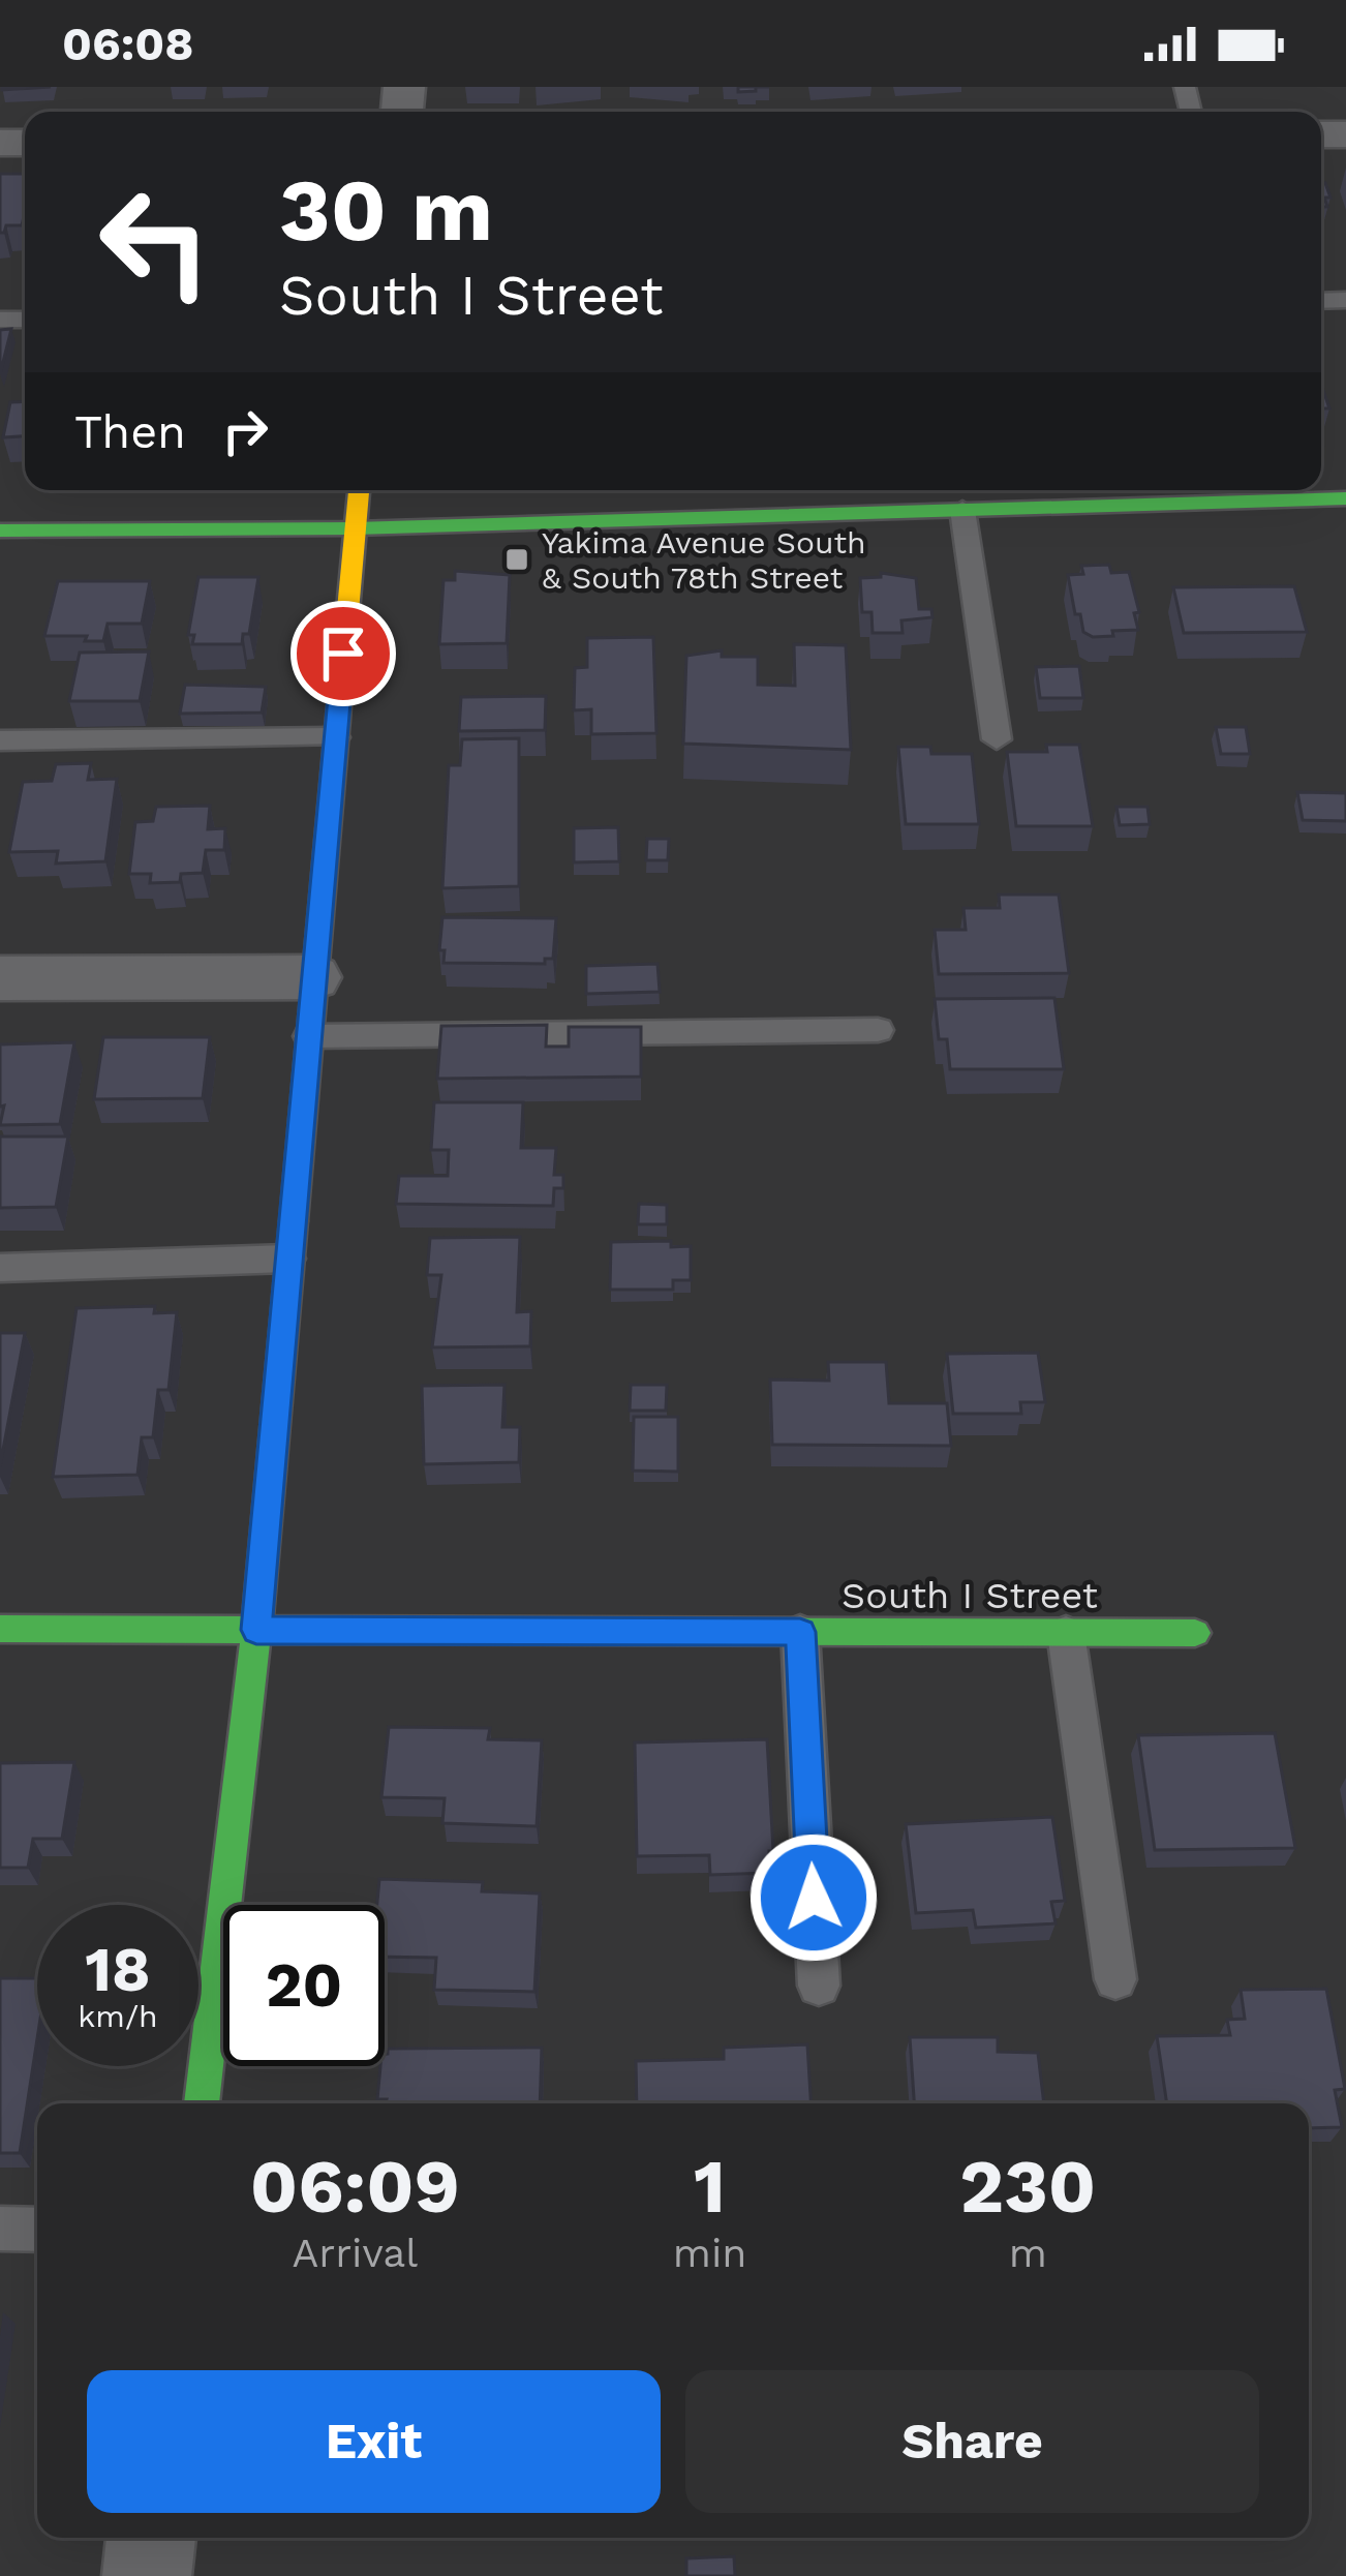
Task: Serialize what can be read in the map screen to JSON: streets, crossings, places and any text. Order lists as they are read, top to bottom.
{
  "streets": {
    "street": ["South I Street"]
  },
  "places": {
    "transit": ["Yakima Avenue South & South 78th Street"]
  },
  "page": {
    "status": "06:08",
    "turn": ["30 m", "South I Street"],
    "then": "Then",
    "speed": "18 km/h",
    "limit": "20",
    "eta": [
      "06:09",
      "Arrival",
      "1",
      "min",
      "230",
      "m"
    ],
    "buttons": ["Exit", "Share"]
  }
}
